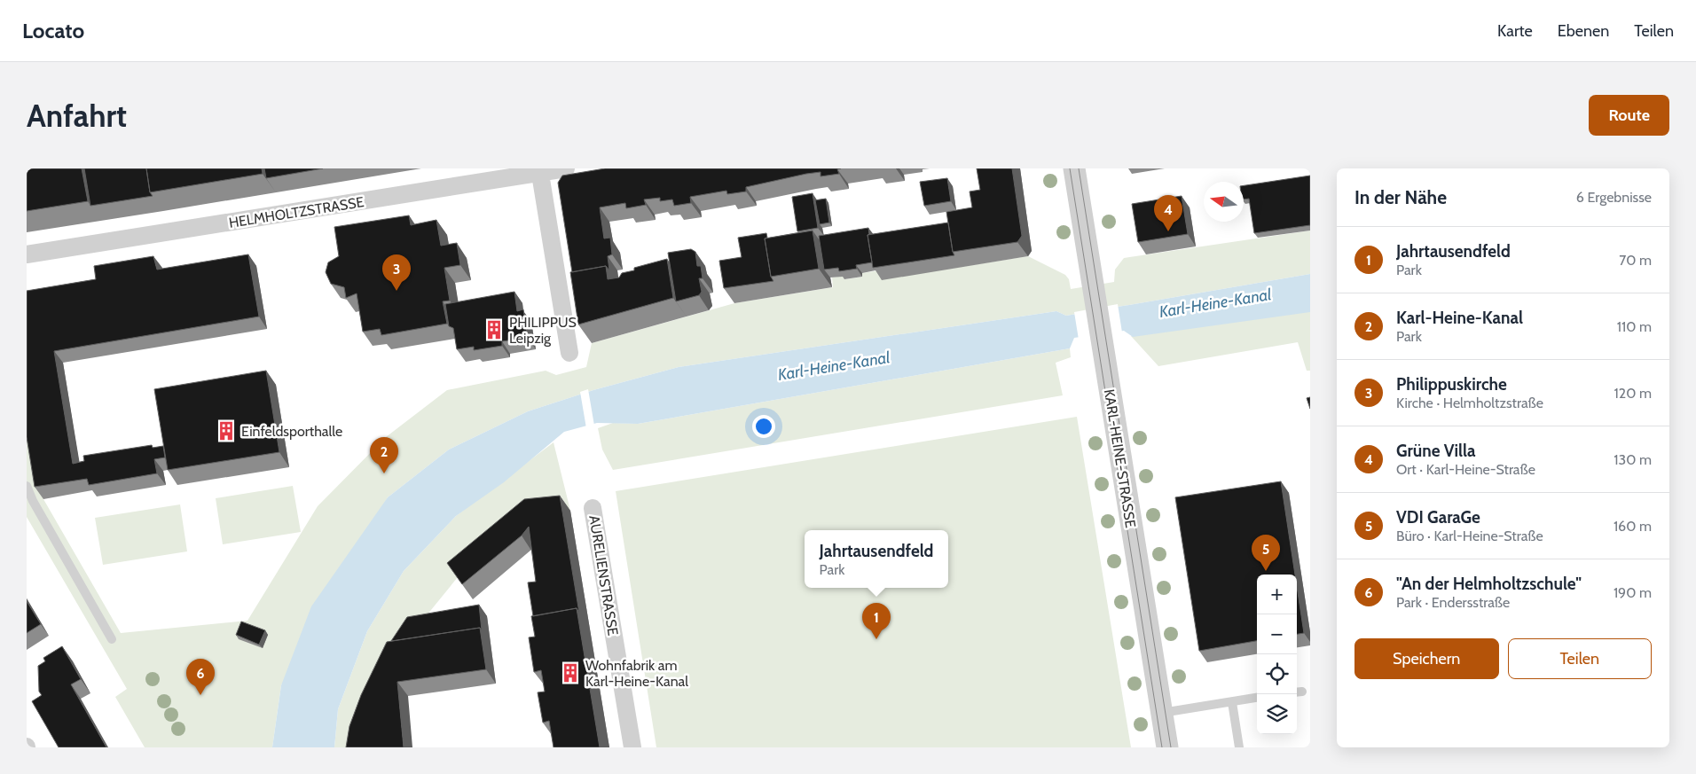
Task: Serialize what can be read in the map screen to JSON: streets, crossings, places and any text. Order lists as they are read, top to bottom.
{
  "streets": {
    "street": ["HELMHOLTZSTRASSE", "KARL-HEINE-STRASSE", "AURELIENSTRASSE"]
  },
  "water": ["Karl-Heine-Kanal"],
  "places": {
    "building": ["PHILIPPUS Leipzig", "Einfeldsporthalle", "Wohnfabrik am Karl-Heine-Kanal"]
  },
  "north": "left",
  "page": {
    "header": "Locato",
    "nav": ["Karte", "Ebenen", "Teilen"],
    "buttons": [
      "Route",
      ["Speichern", "Teilen"]
    ],
    "title": "Anfahrt",
    "heading": ["In der Nähe", "6 Ergebnisse"],
    "pins": [
      "4",
      "3",
      "2",
      "5",
      "1",
      "6"
    ],
    "list": [
      {
        "mark": "1",
        "name": "Jahrtausendfeld",
        "note": "Park",
        "value": "70 m"
      },
      {
        "mark": "2",
        "name": "Karl-Heine-Kanal",
        "note": "Park",
        "value": "110 m"
      },
      {
        "mark": "3",
        "name": "Philippuskirche",
        "note": "Kirche · Helmholtzstraße",
        "value": "120 m"
      },
      {
        "mark": "4",
        "name": "Grüne Villa",
        "note": "Ort · Karl-Heine-Straße",
        "value": "130 m"
      },
      {
        "mark": "5",
        "name": "VDI GaraGe",
        "note": "Büro · Karl-Heine-Straße",
        "value": "160 m"
      },
      {
        "mark": "6",
        "name": "\"An der Helmholtzschule\"",
        "note": "Park · Endersstraße",
        "value": "190 m"
      }
    ],
    "popup": ["Jahrtausendfeld", "Park"],
    "map_buttons": ["+", "−"]
  }
}
